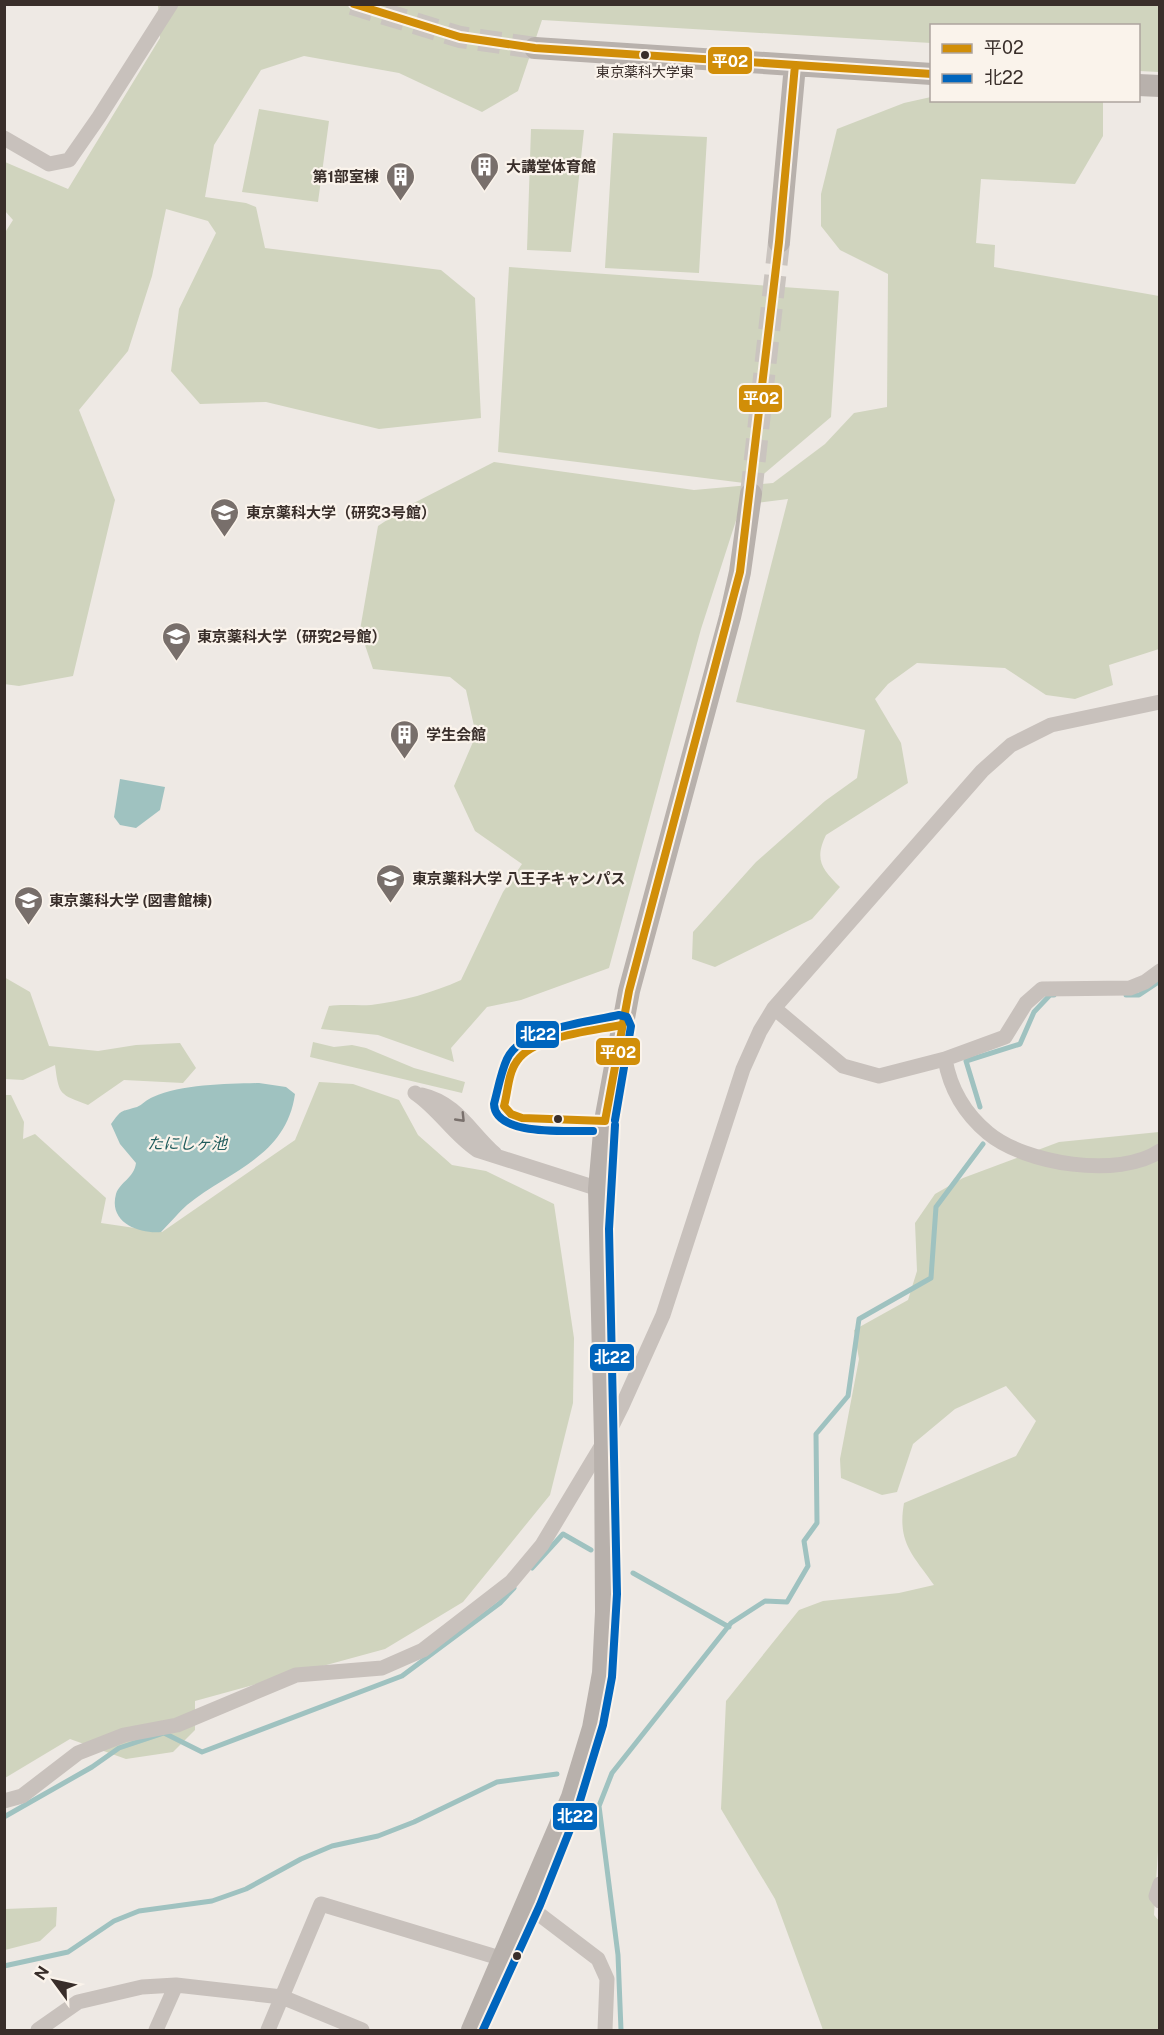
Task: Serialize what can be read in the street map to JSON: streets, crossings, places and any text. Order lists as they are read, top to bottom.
{
  "water": ["たにしヶ池"],
  "places": {
    "other": ["東京薬科大学東"],
    "building": ["大講堂体育館", "第1部室棟", "学生会館"],
    "school or university": [
      "東京薬科大学（研究3号館）",
      "東京薬科大学（研究2号館）",
      "東京薬科大学 八王子キャンパス",
      "東京薬科大学 (図書館棟)"
    ]
  },
  "lines": ["transit line 平02", "transit line 北22"],
  "legend": ["平02", "北22"],
  "north": "top left"
}
